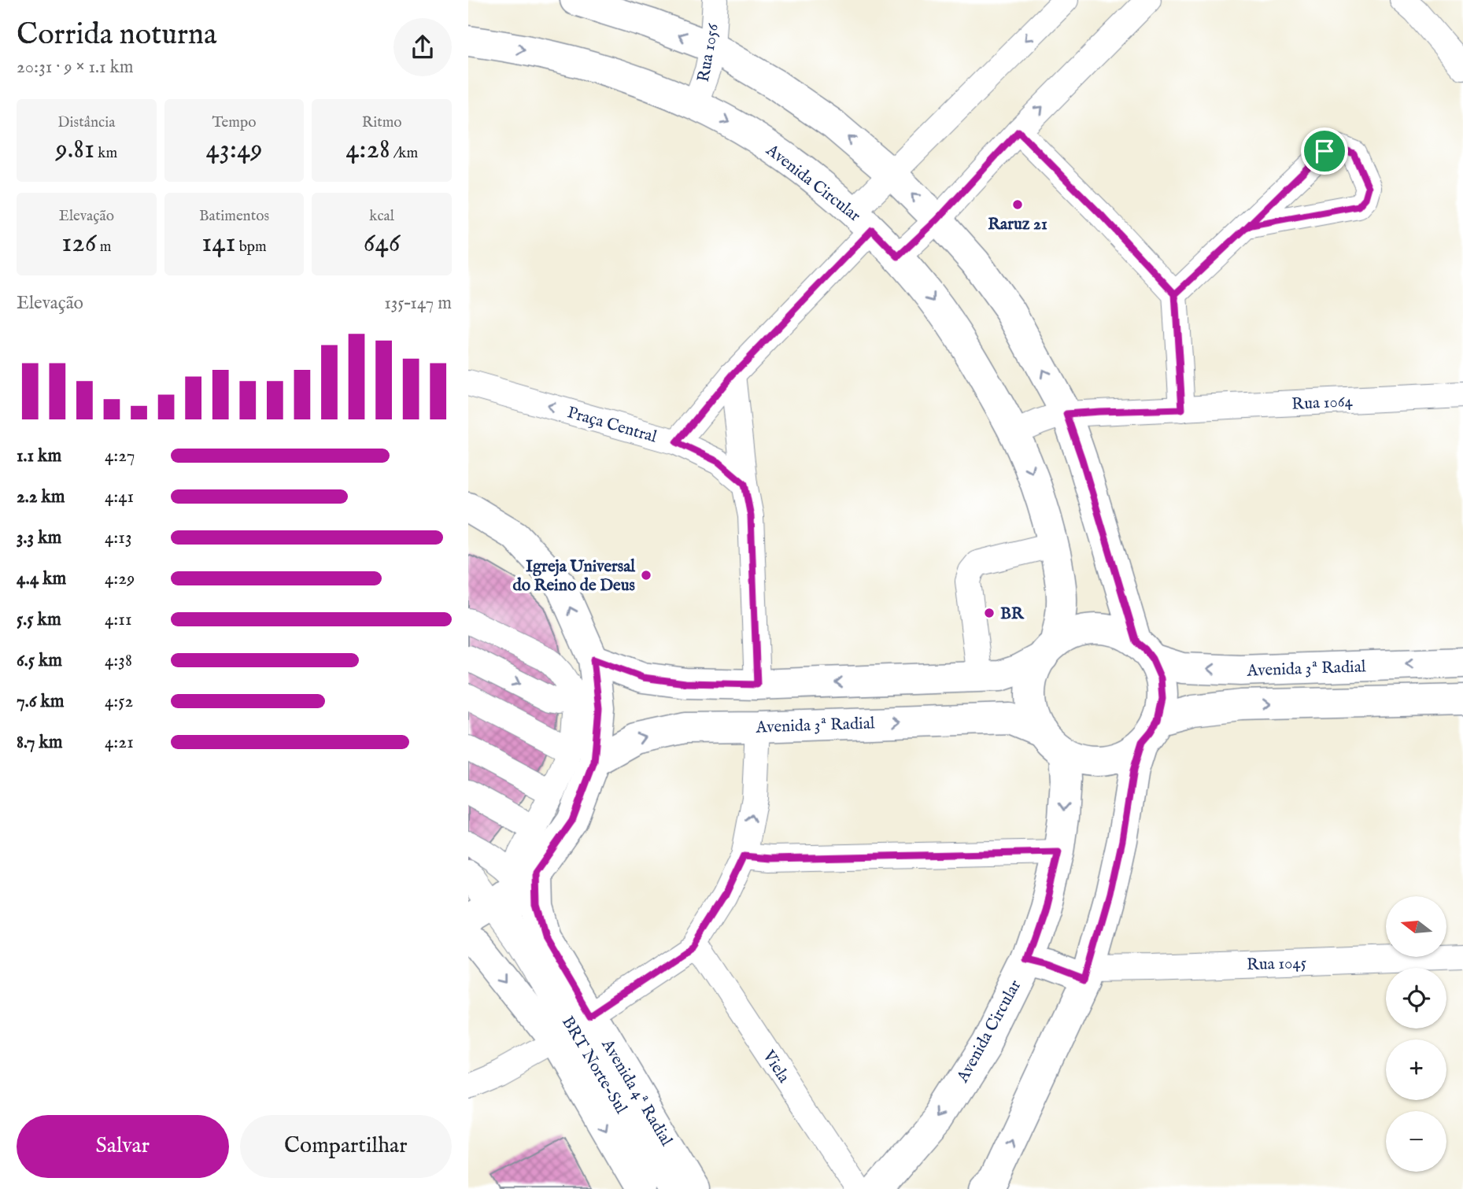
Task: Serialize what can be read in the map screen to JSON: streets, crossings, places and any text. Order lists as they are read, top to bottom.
{
  "streets": {
    "main road": ["Avenida Circular", "Avenida 3ª Radial", "Avenida 4ª Radial"],
    "street": [
      "Rua 1056",
      "Rua 1064",
      "Praça Central",
      "Rua 1045",
      "BRT Norte-Sul",
      "Viela"
    ]
  },
  "crossings": [
    ["Rua 1056", "Avenida Circular"],
    ["Avenida Circular", "Rua 1064"],
    ["Avenida Circular", "Avenida 3ª Radial"]
  ],
  "one_way": ["Praça Central"],
  "places": ["Raruz 21", "Igreja Universal do Reino de Deus", "BR"],
  "north": "left",
  "page": {
    "heading": ["Corrida noturna", "20:31 · 9 × 1.1 km"],
    "stats": [
      ["Distância", "9.81 km"],
      ["Tempo", "43:49"],
      ["Ritmo", "4:28 /km"],
      ["Elevação", "126 m"],
      ["Batimentos", "141 bpm"],
      ["kcal", "646"]
    ],
    "chart": ["Elevação", "135–147 m"],
    "list": [
      {
        "name": "1.1 km",
        "note": "4:27"
      },
      {
        "name": "2.2 km",
        "note": "4:41"
      },
      {
        "name": "3.3 km",
        "note": "4:13"
      },
      {
        "name": "4.4 km",
        "note": "4:29"
      },
      {
        "name": "5.5 km",
        "note": "4:11"
      },
      {
        "name": "6.5 km",
        "note": "4:38"
      },
      {
        "name": "7.6 km",
        "note": "4:52"
      },
      {
        "name": "8.7 km",
        "note": "4:21"
      }
    ],
    "map_buttons": ["+", "−"],
    "buttons": ["Salvar", "Compartilhar"]
  }
}
